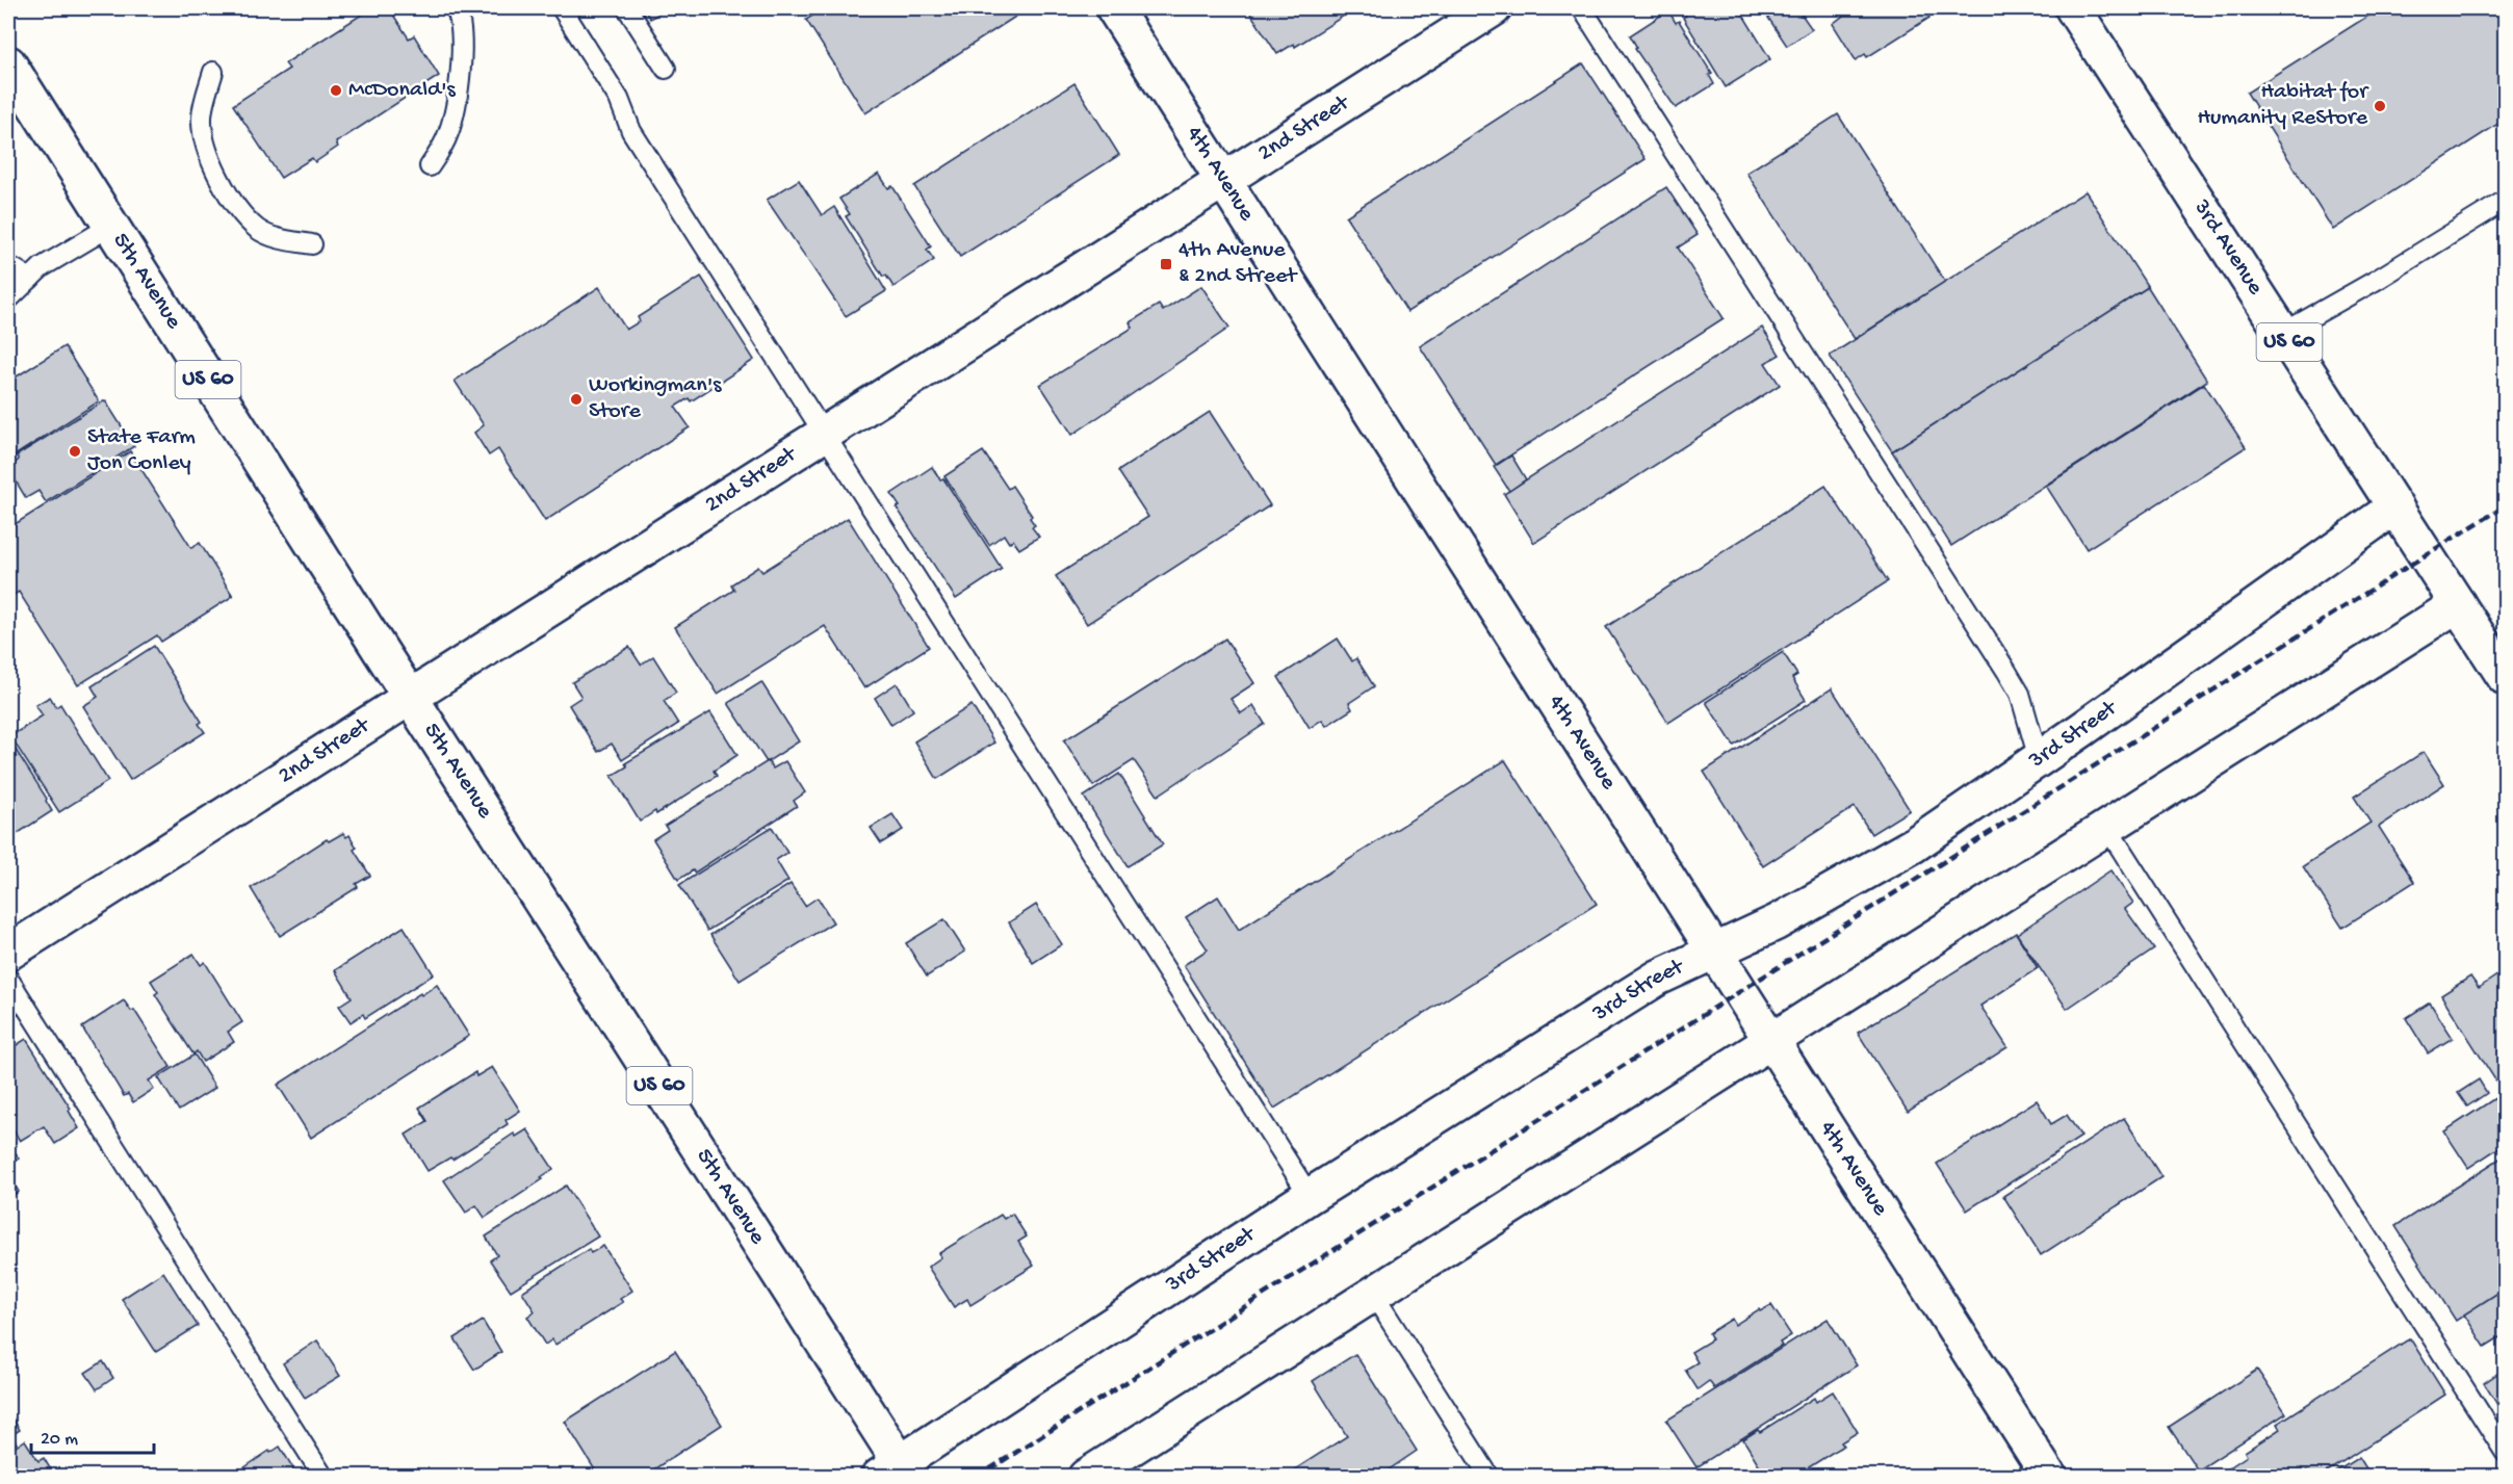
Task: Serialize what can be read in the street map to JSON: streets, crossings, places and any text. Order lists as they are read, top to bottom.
{
  "streets": {
    "street": [
      "2nd Street",
      "4th Avenue",
      "3rd Avenue",
      "5th Avenue",
      "US 60",
      "3rd Street"
    ]
  },
  "crossings": [
    ["2nd Street", "4th Avenue"],
    ["2nd Street", "5th Avenue"],
    ["4th Avenue", "3rd Street"],
    ["3rd Avenue", "3rd Street"],
    ["5th Avenue", "3rd Street"]
  ],
  "places": {
    "other": [
      "McDonald's",
      "Habitat for Humanity ReStore",
      "Workingman's Store",
      "State Farm Jon Conley"
    ],
    "transit": ["4th Avenue & 2nd Street"]
  },
  "scale_bar": "20 m"
}
